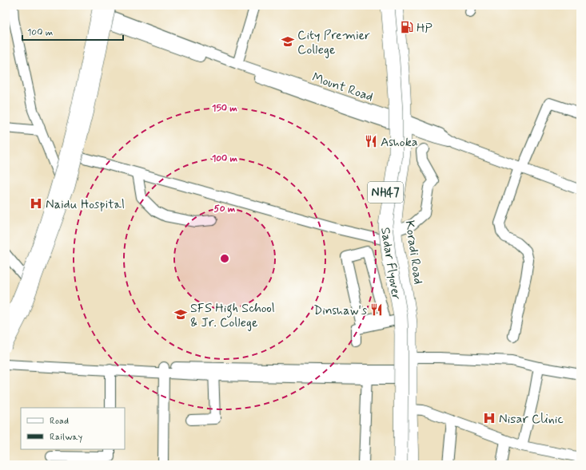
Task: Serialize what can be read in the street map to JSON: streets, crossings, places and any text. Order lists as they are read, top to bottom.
{
  "streets": {
    "highway": ["Sadar Flyover"],
    "main road": ["NH47", "Koradi Road"],
    "street": ["Mount Road"]
  },
  "crossings": [
    ["Mount Road", "NH47"],
    ["Mount Road", "Koradi Road"]
  ],
  "places": {
    "fuel station": ["HP"],
    "school or university": ["City Premier College", "SFS High School & Jr. College"],
    "restaurant": ["Ashoka", "Dinshaw's"],
    "hospital": ["Naidu Hospital", "Nisar Clinic"]
  },
  "legend": ["Road", "Railway"],
  "scale_bar": "100 m",
  "rings": ["150 m", "100 m", "50 m"]
}
